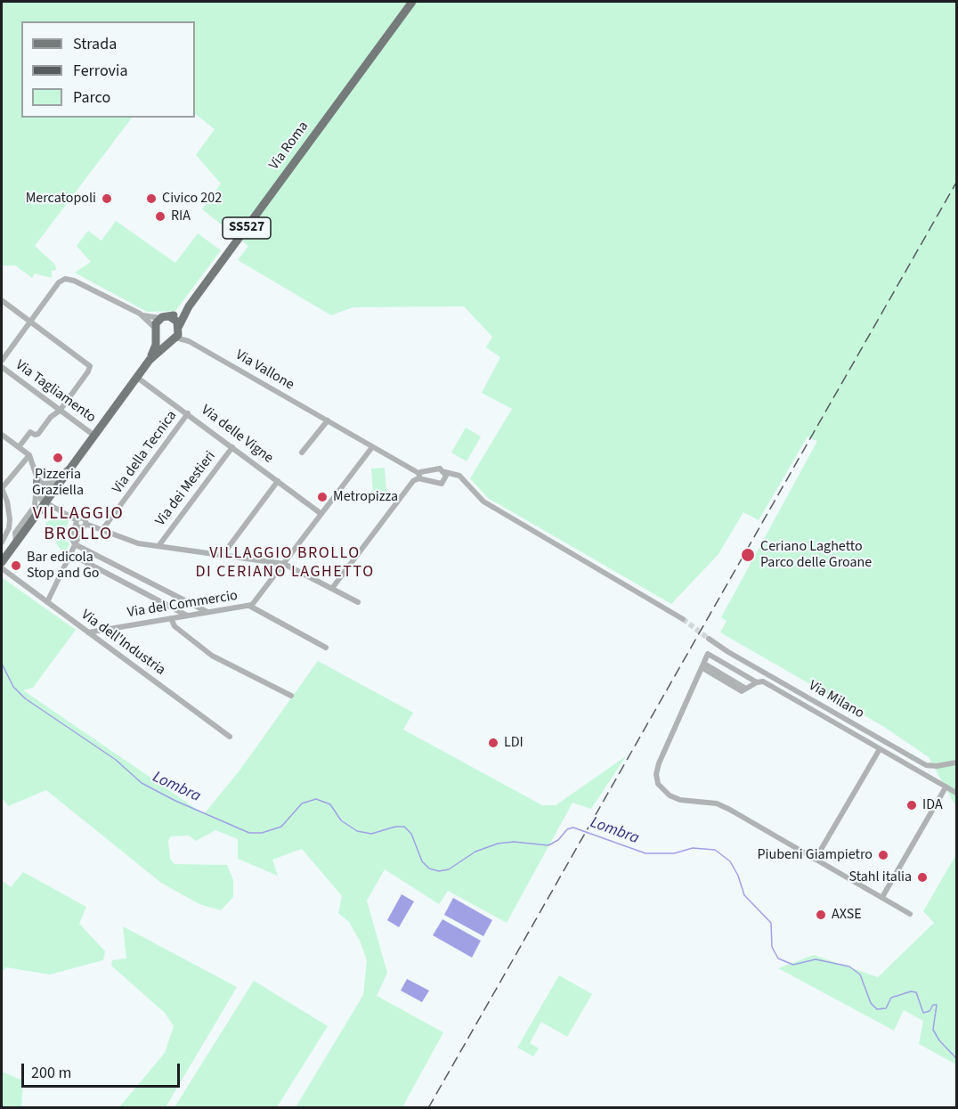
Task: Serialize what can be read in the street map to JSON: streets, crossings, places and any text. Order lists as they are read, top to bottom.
{
  "streets": {
    "main road": ["Via Roma", "SS527"],
    "street": [
      "Via Vallone",
      "Via Tagliamento",
      "Via delle Vigne",
      "Via della Tecnica",
      "Via dei Mestieri",
      "Via del Commercio",
      "Via dell'Industria",
      "Via Milano"
    ]
  },
  "crossings": [
    ["Via Roma", "SS527"],
    ["Via Roma", "Via Vallone"],
    ["Via Roma", "Via Tagliamento"],
    ["Via Roma", "Via delle Vigne"],
    ["Via delle Vigne", "Via della Tecnica"],
    ["Via delle Vigne", "Via dei Mestieri"],
    ["Via del Commercio", "Via dell'Industria"]
  ],
  "districts": ["VILLAGGIO BROLLO", "VILLAGGIO BROLLO DI CERIANO LAGHETTO"],
  "water": ["Lombra"],
  "places": [
    "Mercatopoli",
    "Civico 202",
    "RIA",
    "Pizzeria Graziella",
    "Metropizza",
    "Ceriano Laghetto Parco delle Groane",
    "Bar edicola Stop and Go",
    "LDI",
    "IDA",
    "Piubeni Giampietro",
    "Stahl italia",
    "AXSE"
  ],
  "legend": ["Strada", "Ferrovia", "Parco"],
  "scale_bar": "200 m"
}
